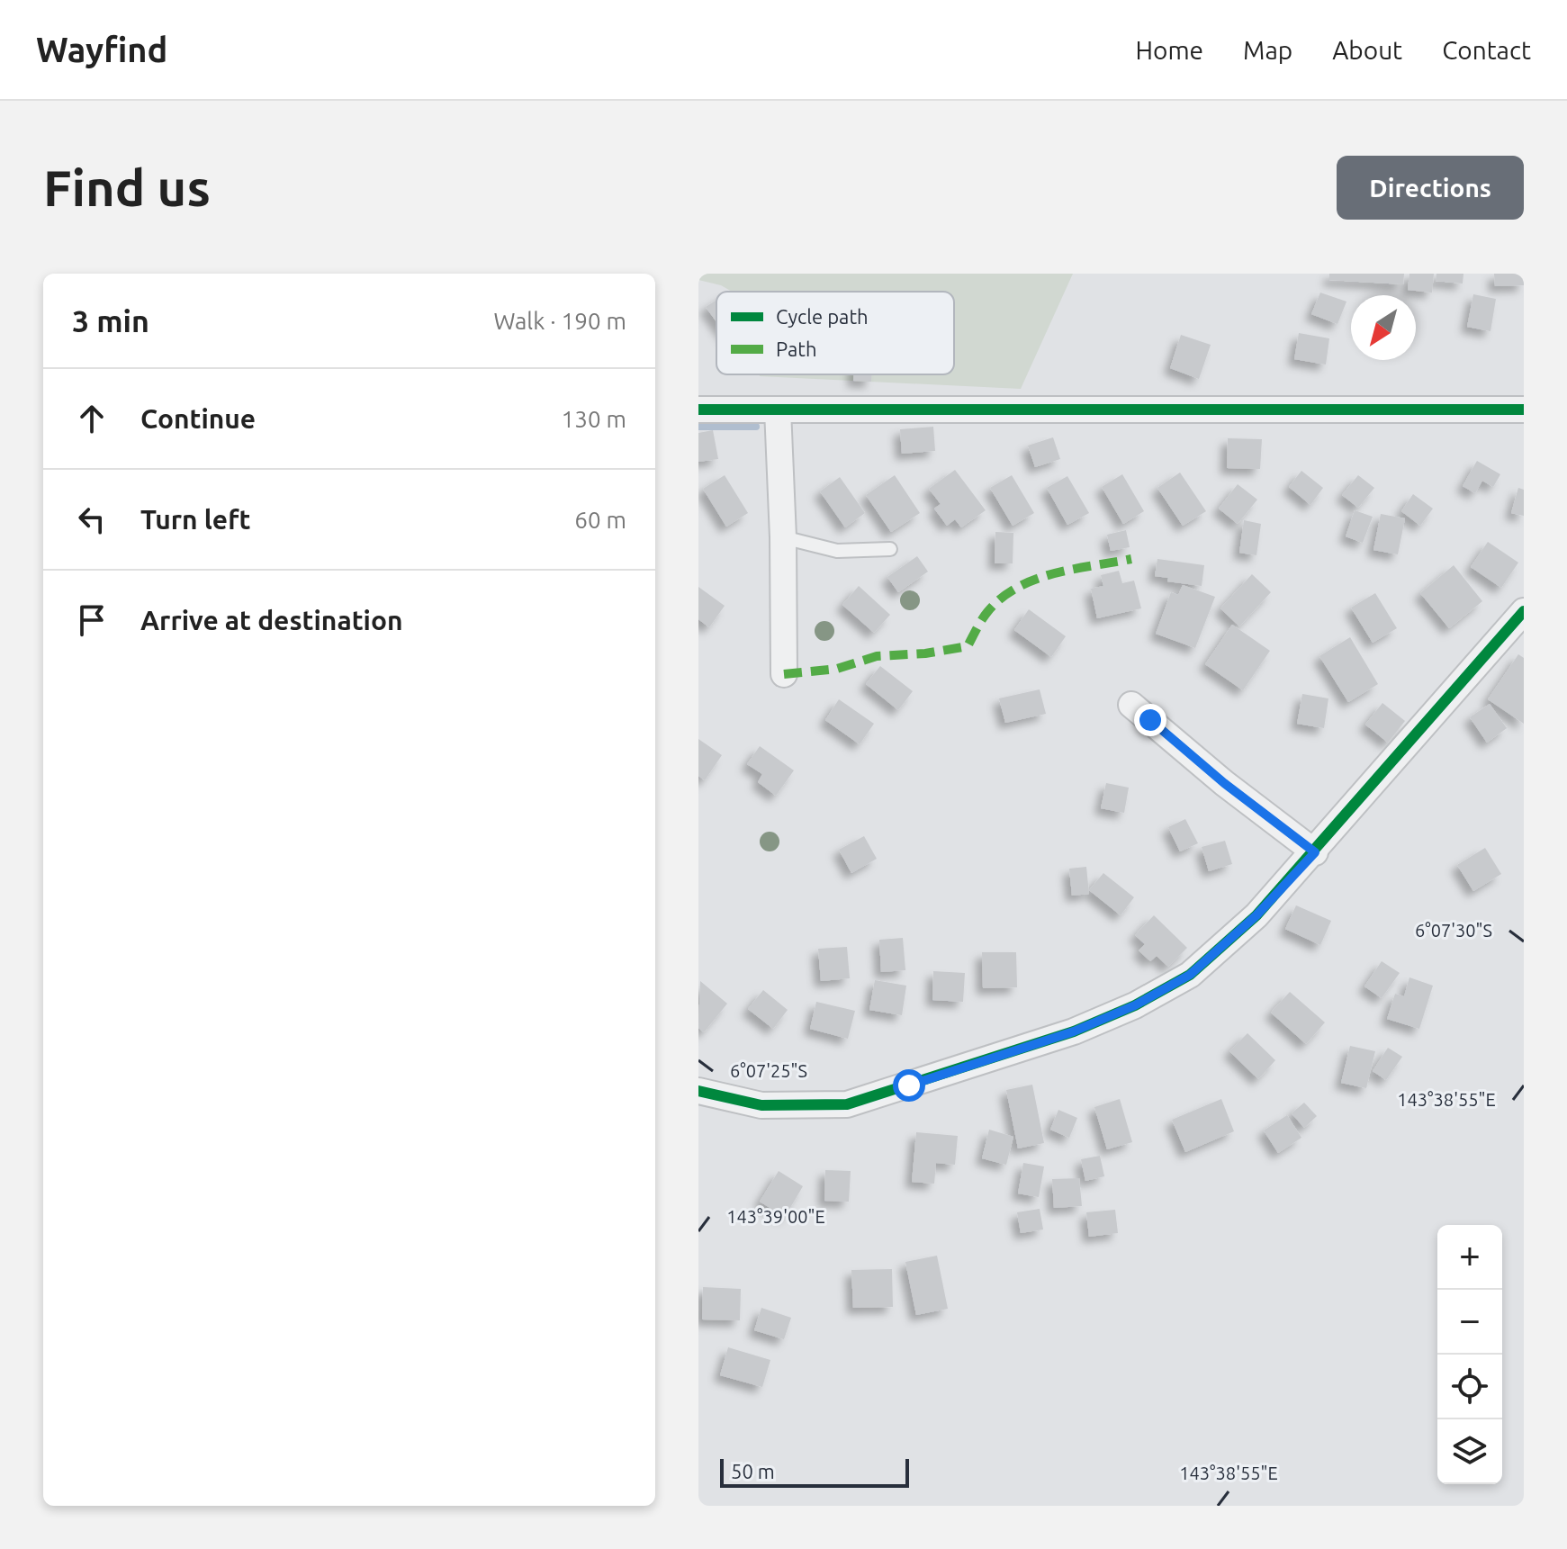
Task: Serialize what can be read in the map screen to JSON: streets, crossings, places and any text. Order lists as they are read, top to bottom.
{
  "legend": ["Cycle path", "Path"],
  "scale_bar": "50 m",
  "north": "bottom left",
  "page": {
    "header": "Wayfind",
    "nav": [
      "Home",
      "Map",
      "About",
      "Contact"
    ],
    "buttons": "Directions",
    "title": "Find us",
    "heading": ["3 min", "Walk · 190 m"],
    "list": [
      ["Continue", "130 m"],
      ["Turn left", "60 m"],
      "Arrive at destination"
    ],
    "map_buttons": ["+", "−"],
    "scale": "50 m"
  },
  "coordinates": [
    "6°07'30\"S",
    "6°07'25\"S",
    "143°38'55\"E",
    "143°39'00\"E"
  ]
}
